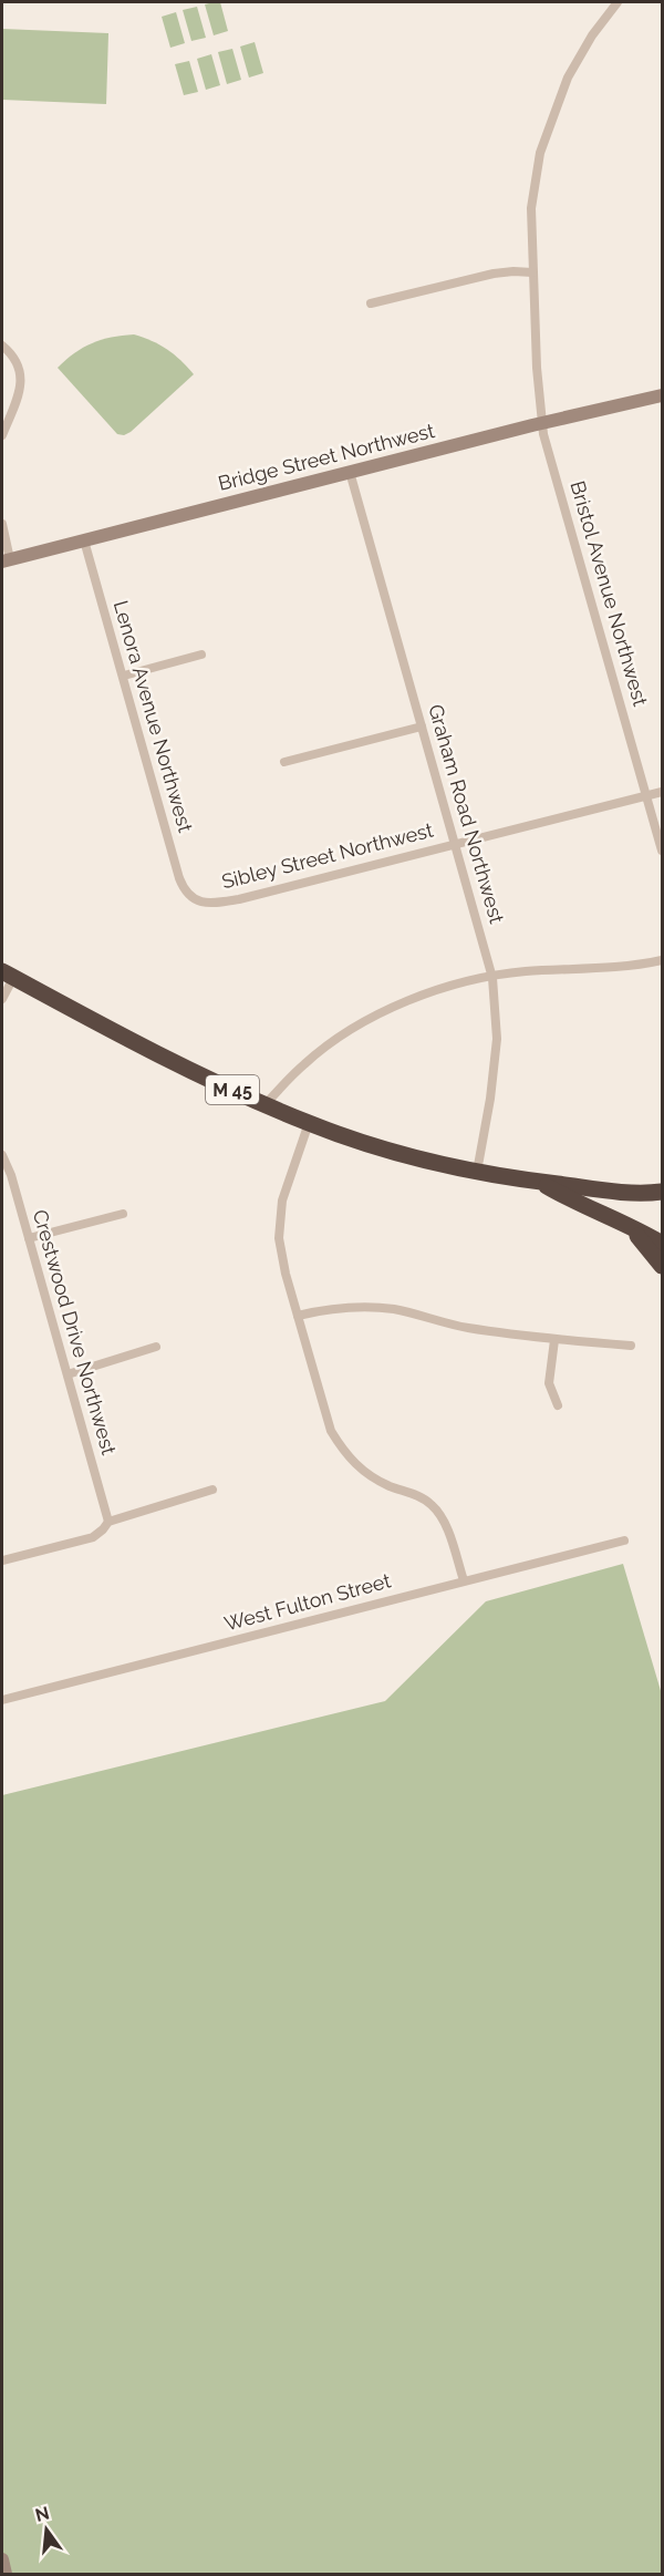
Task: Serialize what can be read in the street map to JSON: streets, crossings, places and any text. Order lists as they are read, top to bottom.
{
  "streets": {
    "highway": ["M 45"],
    "main road": ["Bridge Street Northwest"],
    "street": [
      "Bristol Avenue Northwest",
      "Lenora Avenue Northwest",
      "Graham Road Northwest",
      "Sibley Street Northwest",
      "Crestwood Drive Northwest",
      "West Fulton Street"
    ]
  },
  "crossings": [
    ["Bridge Street Northwest", "Bristol Avenue Northwest"],
    ["Bridge Street Northwest", "Lenora Avenue Northwest"],
    ["Bridge Street Northwest", "Graham Road Northwest"],
    ["Bristol Avenue Northwest", "Sibley Street Northwest"],
    ["Lenora Avenue Northwest", "Sibley Street Northwest"],
    ["Graham Road Northwest", "Sibley Street Northwest"],
    ["Graham Road Northwest", "M 45"]
  ],
  "north": "top"
}
